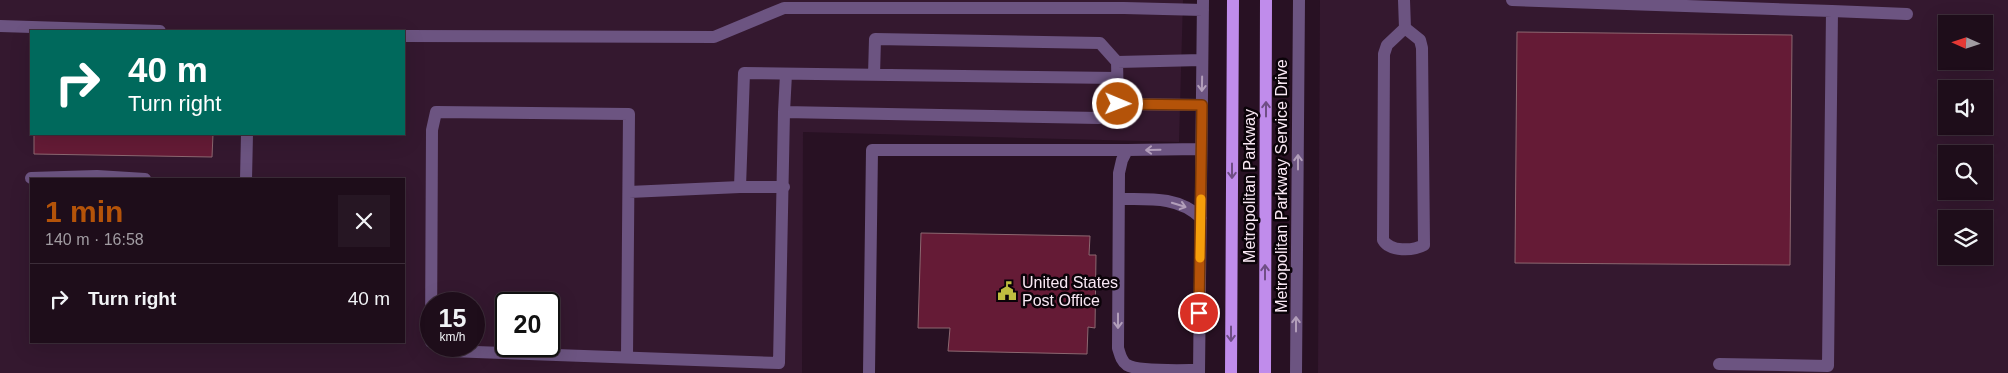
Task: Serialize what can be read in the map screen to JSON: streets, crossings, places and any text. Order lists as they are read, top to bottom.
{
  "streets": {
    "main road": ["Metropolitan Parkway"],
    "street": ["Metropolitan Parkway Service Drive"]
  },
  "places": {
    "public building": ["United States Post Office"]
  },
  "north": "left",
  "page": {
    "turn": ["40 m", "Turn right"],
    "heading": ["1 min", "140 m · 16:58"],
    "list": [
      {
        "name": "Turn right",
        "value": "40 m"
      }
    ],
    "speed": "15 km/h",
    "limit": "20"
  }
}
